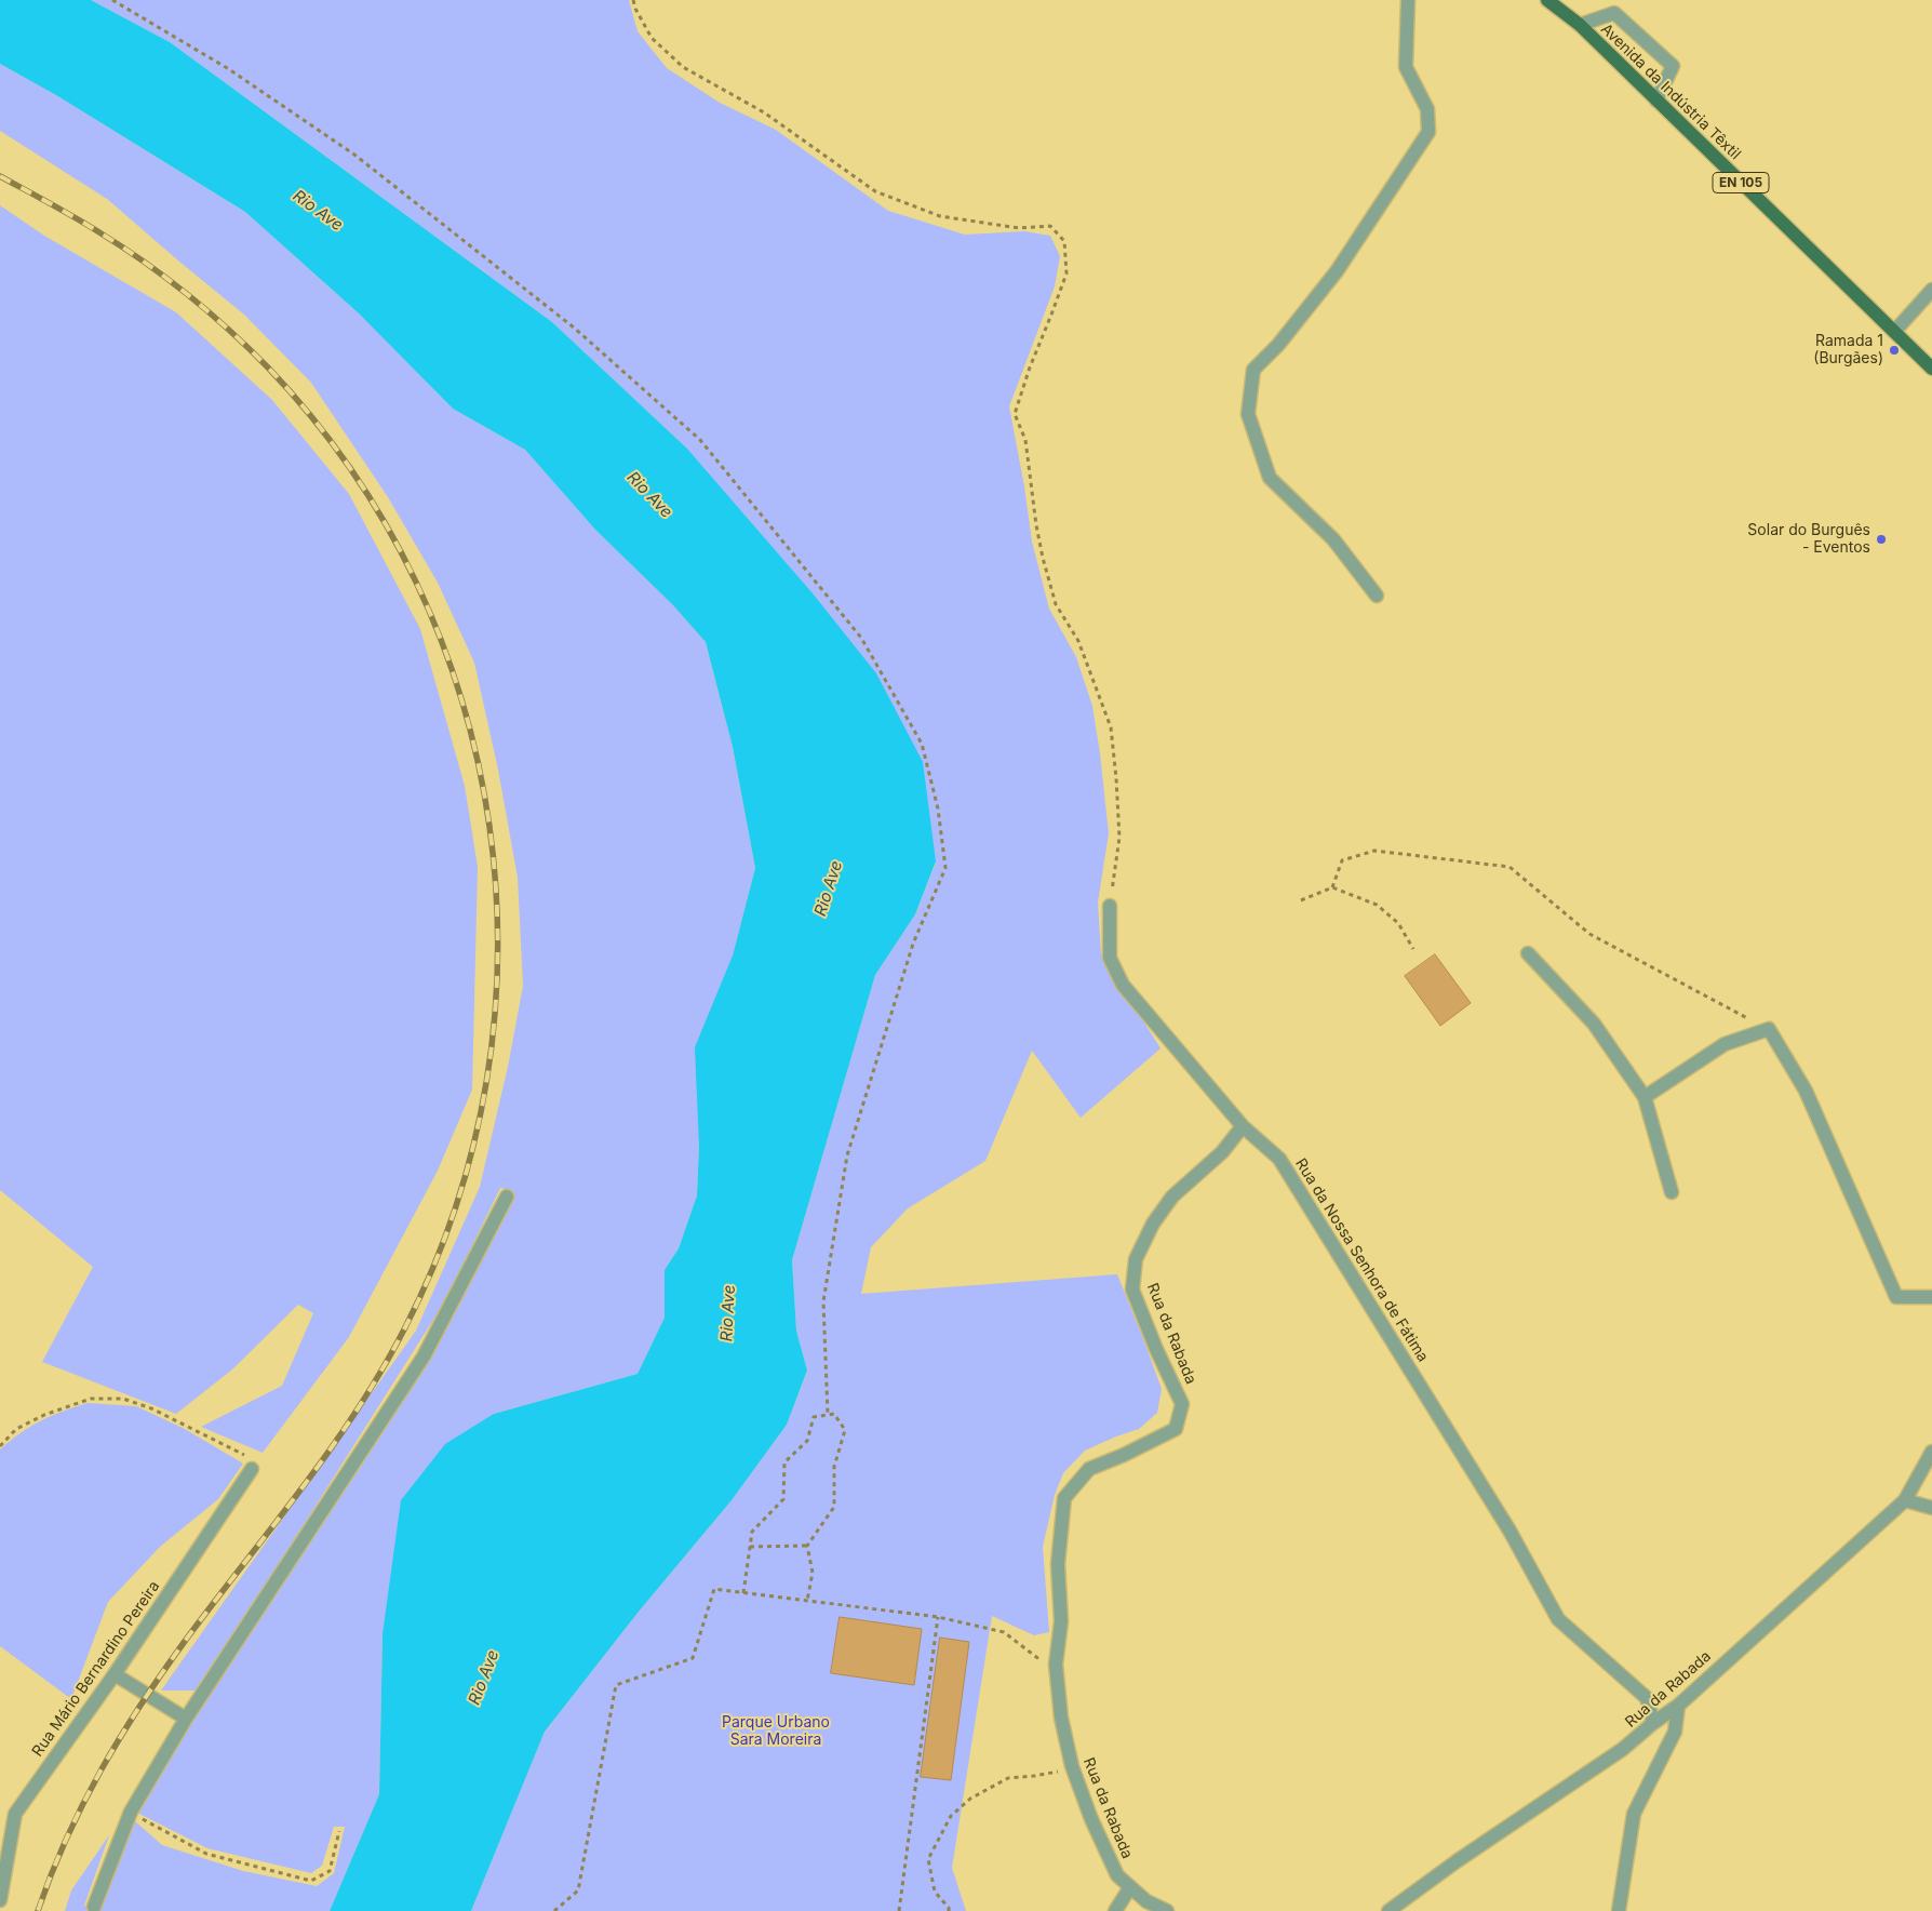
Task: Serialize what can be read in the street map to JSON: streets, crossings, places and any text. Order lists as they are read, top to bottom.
{
  "streets": {
    "main road": ["Avenida da Indústria Têxtil", "EN 105"],
    "street": ["Rua da Nossa Senhora de Fátima", "Rua da Rabada", "Rua Mário Bernardino Pereira"]
  },
  "crossings": [
    ["Rua da Nossa Senhora de Fátima", "Rua da Rabada"]
  ],
  "water": ["Rio Ave"],
  "parks": ["Parque Urbano Sara Moreira"],
  "places": ["Ramada 1 (Burgães)", "Solar do Burguês - Eventos"]
}
